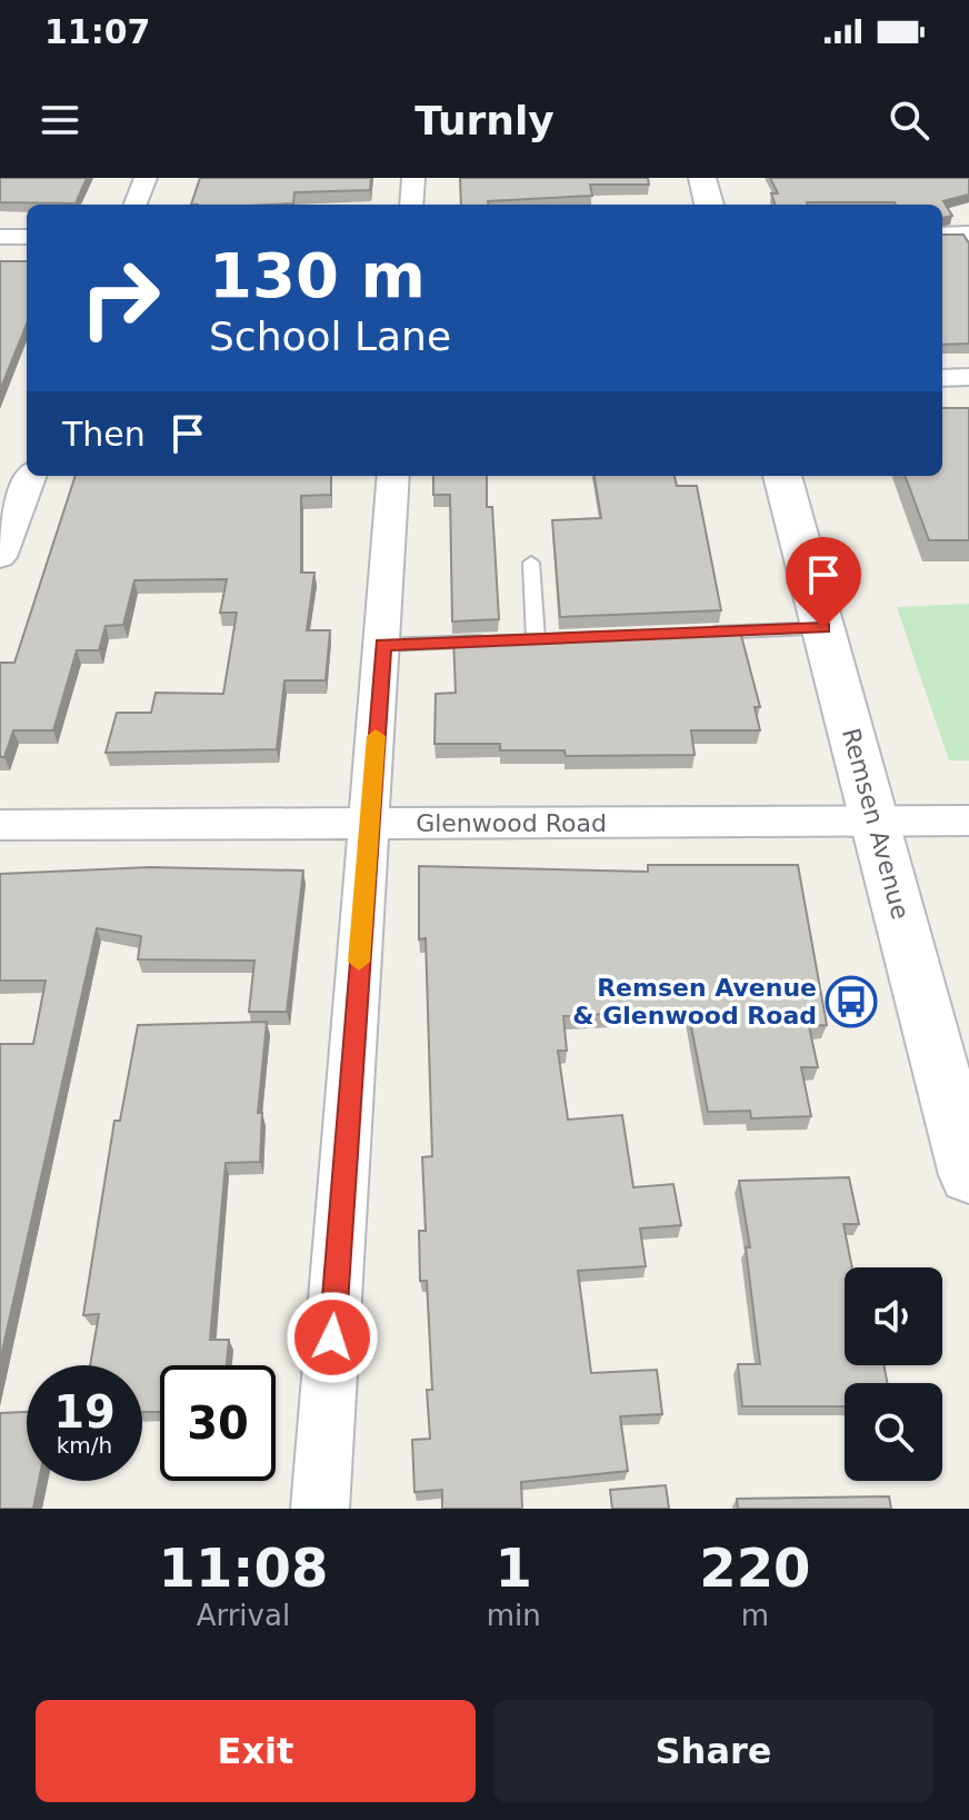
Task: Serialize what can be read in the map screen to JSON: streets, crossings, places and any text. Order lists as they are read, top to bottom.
{
  "streets": {
    "main road": ["Remsen Avenue"],
    "street": ["Glenwood Road"]
  },
  "crossings": [
    ["Glenwood Road", "Remsen Avenue"]
  ],
  "places": {
    "bus stop": ["Remsen Avenue & Glenwood Road"]
  },
  "page": {
    "status": "11:07",
    "header": "Turnly",
    "turn": ["130 m", "School Lane"],
    "then": "Then",
    "speed": "19 km/h",
    "limit": "30",
    "eta": [
      "11:08",
      "Arrival",
      "1",
      "min",
      "220",
      "m"
    ],
    "buttons": ["Exit", "Share"]
  }
}
